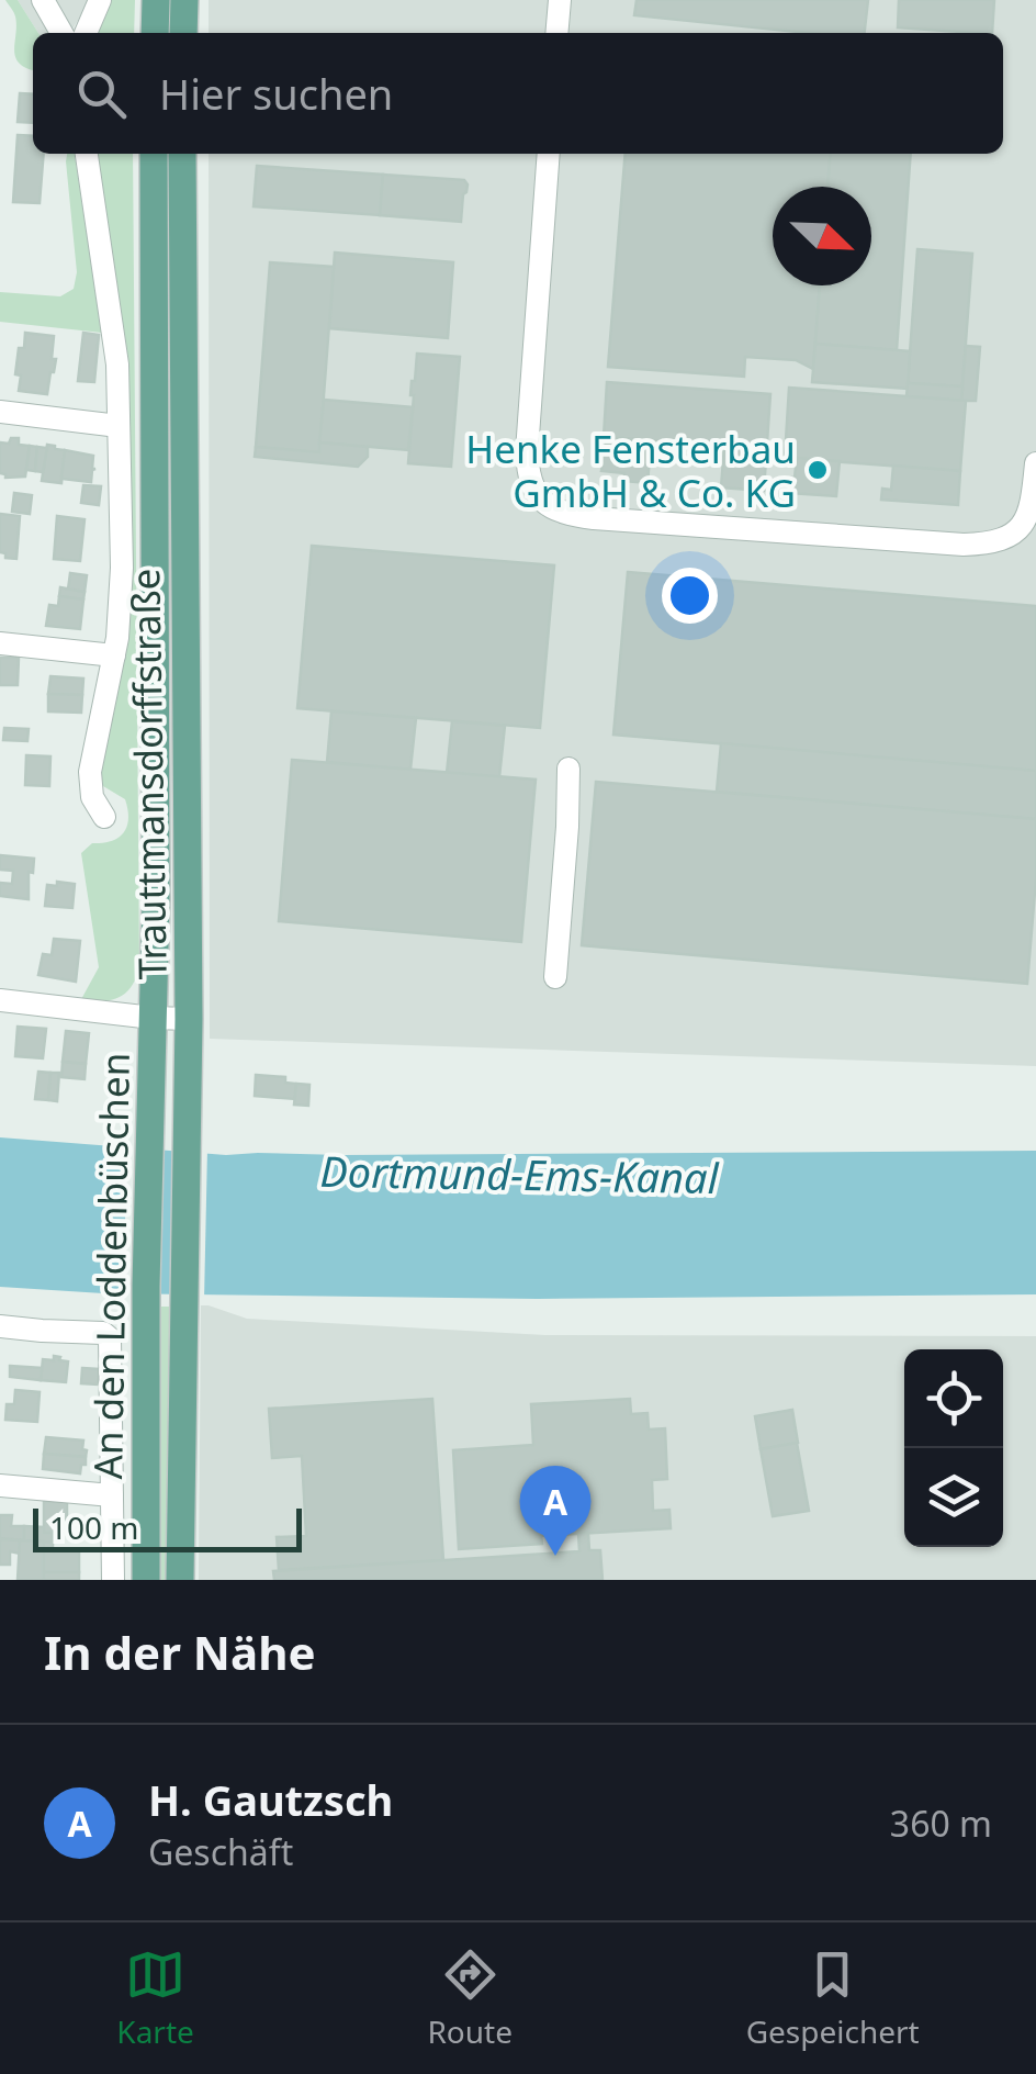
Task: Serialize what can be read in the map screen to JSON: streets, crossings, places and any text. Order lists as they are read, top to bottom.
{
  "streets": {
    "main road": ["Trauttmansdorffstraße", "An den Loddenbüschen"]
  },
  "crossings": [
    ["Trauttmansdorffstraße", "An den Loddenbüschen"]
  ],
  "water": ["Dortmund-Ems-Kanal"],
  "places": ["Henke Fensterbau GmbH & Co. KG"],
  "scale_bar": "100 m",
  "north": "bottom right",
  "page": {
    "search": "Hier suchen",
    "pins": "A",
    "scale": "100 m",
    "heading": "In der Nähe",
    "list": [
      {
        "mark": "A",
        "name": "H. Gautzsch",
        "note": "Geschäft",
        "value": "360 m"
      }
    ],
    "nav": ["Karte", "Route", "Gespeichert"]
  }
}
